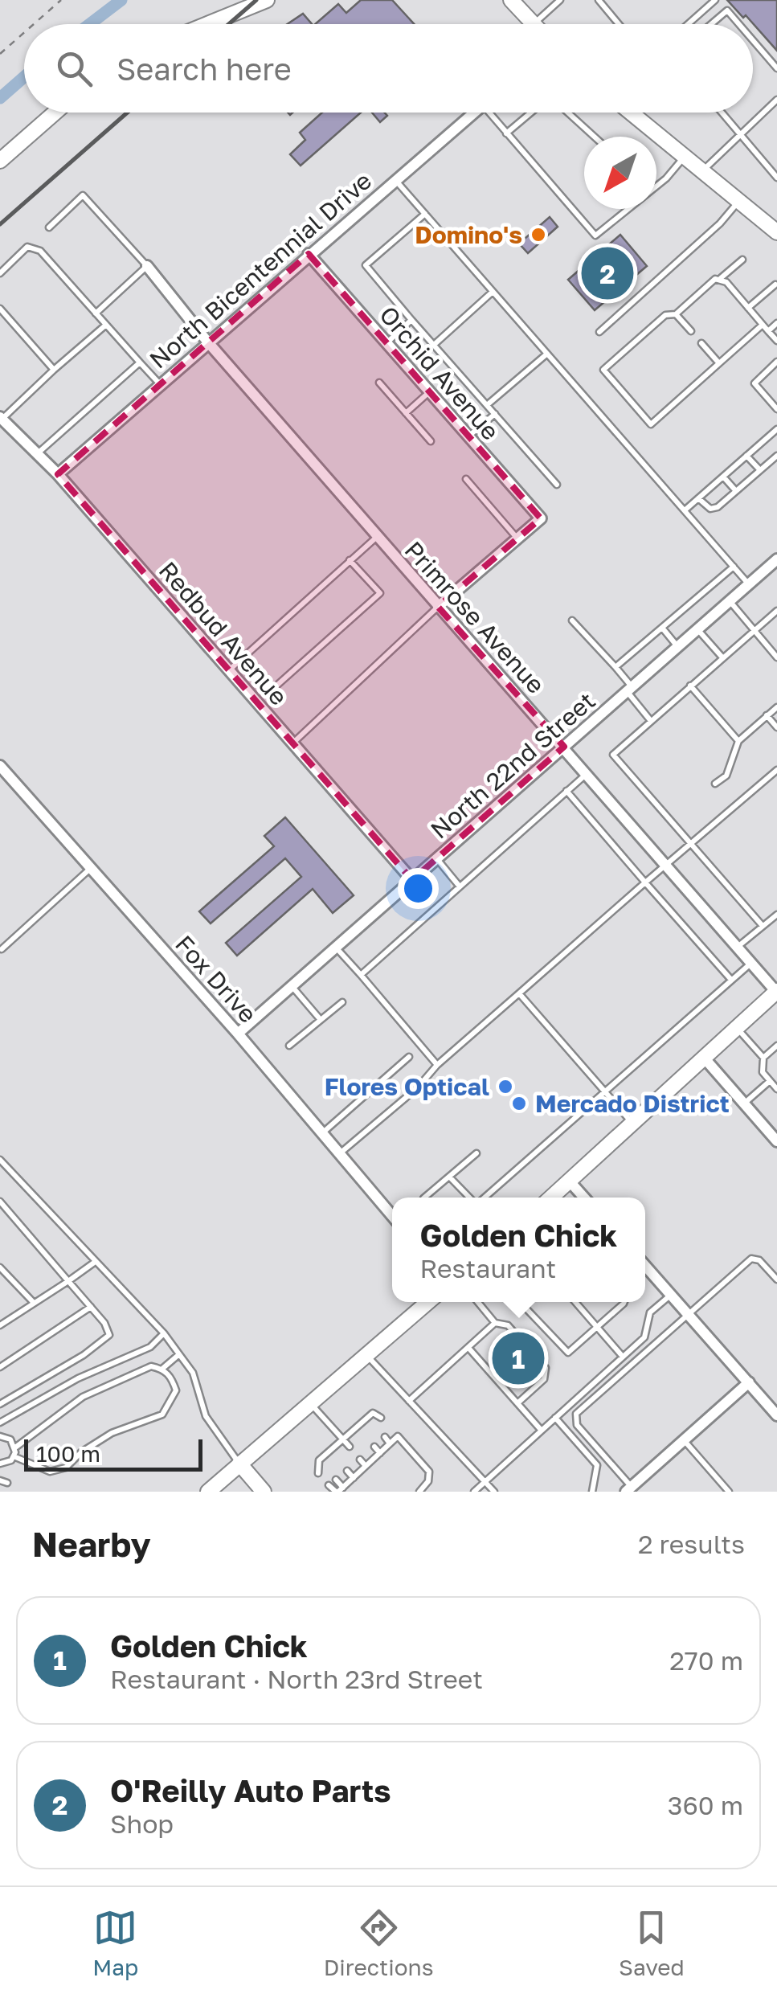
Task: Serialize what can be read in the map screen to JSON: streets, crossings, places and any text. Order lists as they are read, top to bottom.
{
  "streets": {
    "street": [
      "North Bicentennial Drive",
      "Orchid Avenue",
      "Primrose Avenue",
      "Redbud Avenue",
      "North 22nd Street",
      "Fox Drive"
    ]
  },
  "crossings": [
    ["North Bicentennial Drive", "Orchid Avenue"],
    ["North Bicentennial Drive", "Primrose Avenue"],
    ["North Bicentennial Drive", "Redbud Avenue"],
    ["Primrose Avenue", "North 22nd Street"],
    ["Redbud Avenue", "North 22nd Street"],
    ["North 22nd Street", "Fox Drive"]
  ],
  "places": ["Domino's", "Flores Optical", "Mercado District"],
  "scale_bar": "100 m",
  "north": "bottom left",
  "page": {
    "search": "Search here",
    "pins": ["2", "1"],
    "popup": ["Golden Chick", "Restaurant"],
    "scale": "100 m",
    "heading": ["Nearby", "2 results"],
    "list": [
      {
        "mark": "1",
        "name": "Golden Chick",
        "note": "Restaurant · North 23rd Street",
        "value": "270 m"
      },
      {
        "mark": "2",
        "name": "O'Reilly Auto Parts",
        "note": "Shop",
        "value": "360 m"
      }
    ],
    "nav": ["Map", "Directions", "Saved"]
  }
}
